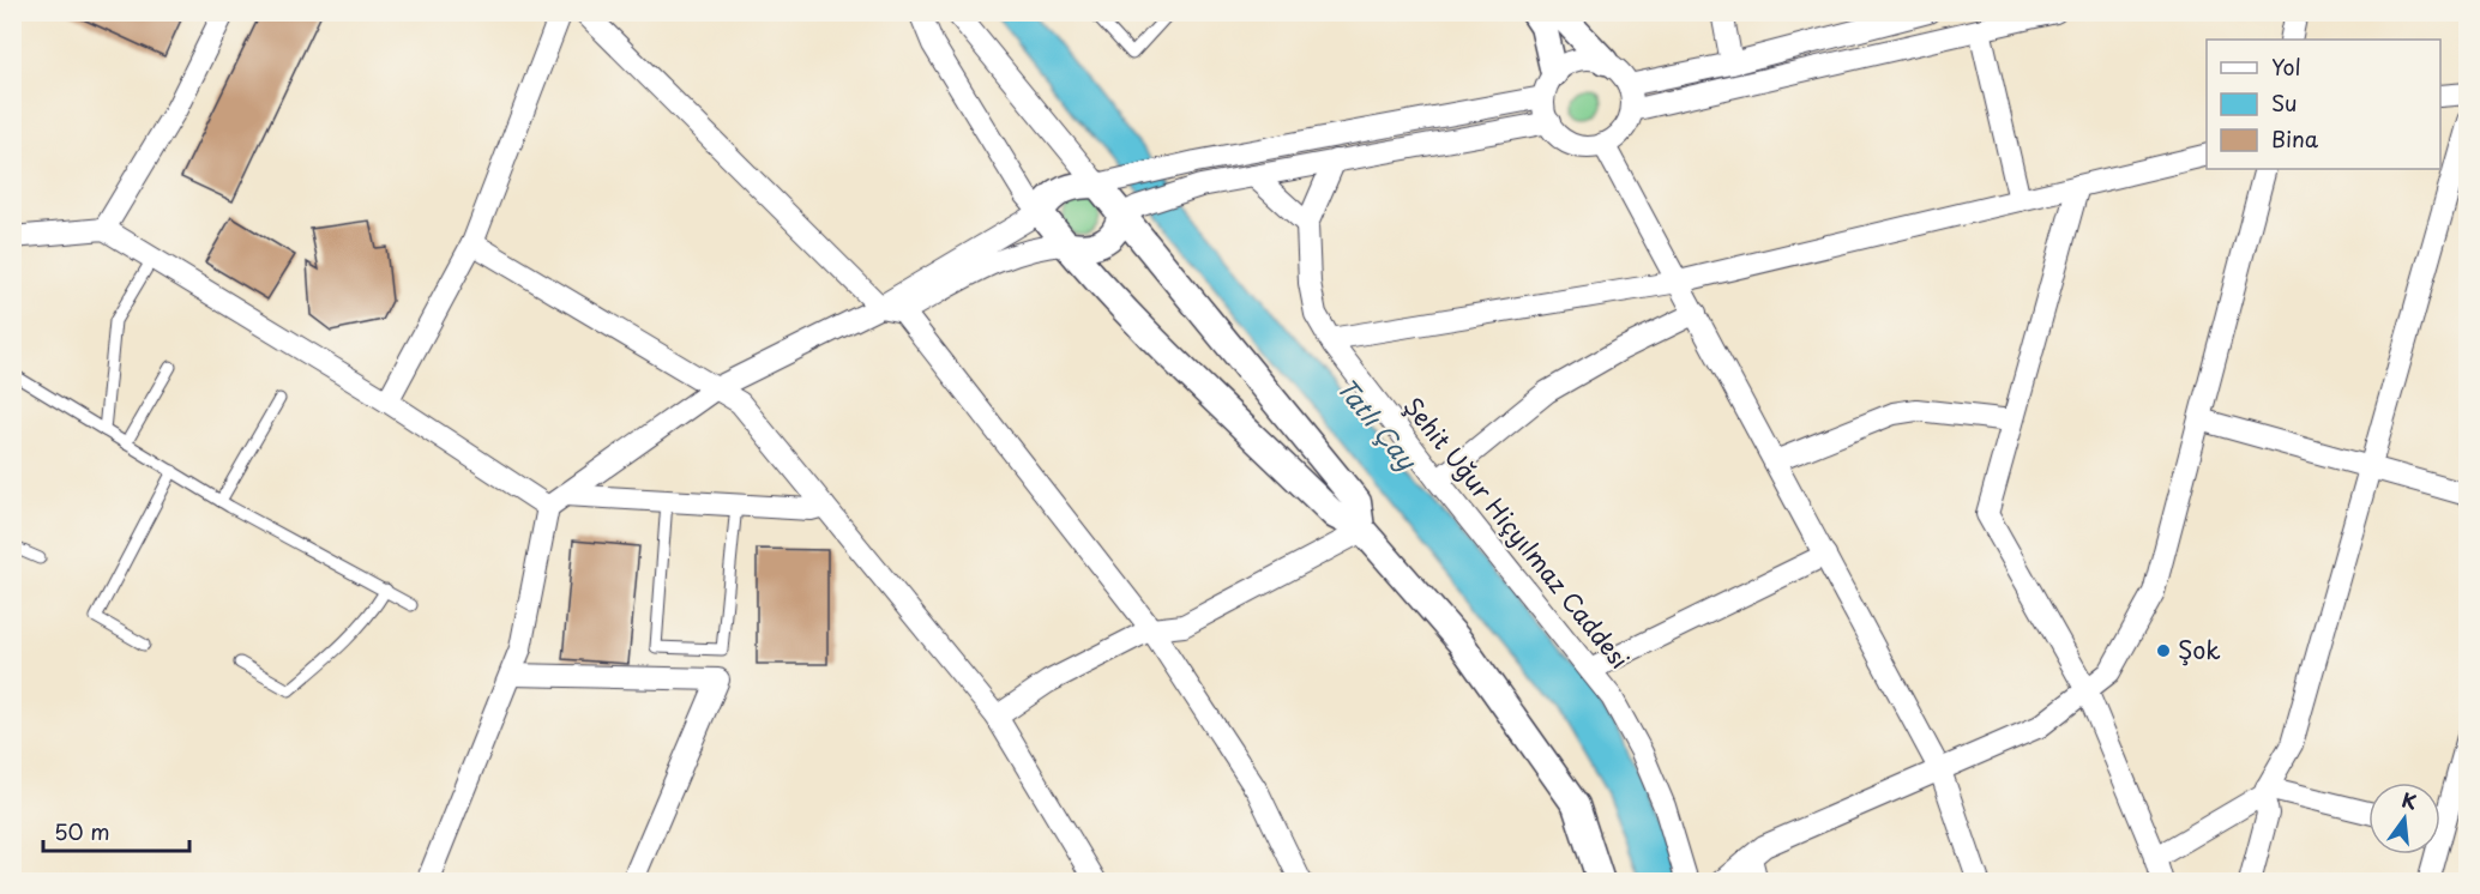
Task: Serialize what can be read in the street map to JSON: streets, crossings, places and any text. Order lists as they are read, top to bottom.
{
  "streets": {
    "street": ["Şehit Uğur Hiçyılmaz Caddesi"]
  },
  "water": ["Tatlı Çay"],
  "places": ["Şok"],
  "legend": ["Yol", "Su", "Bina"],
  "scale_bar": "50 m",
  "north": "top"
}
